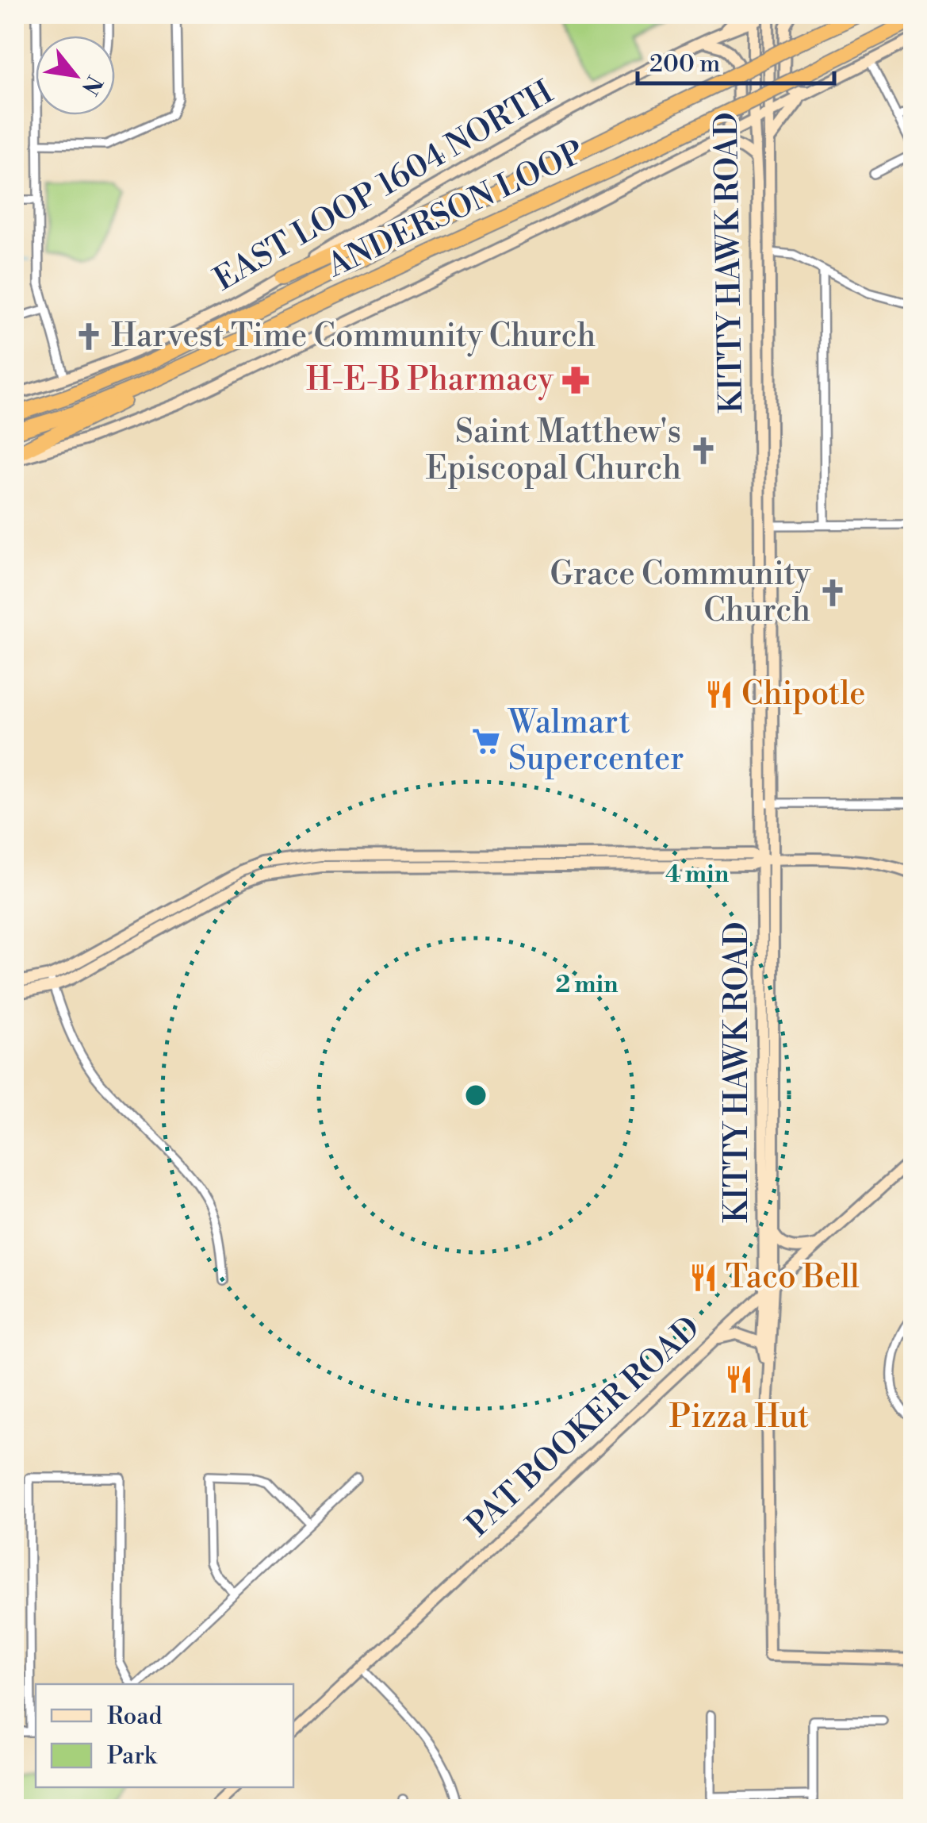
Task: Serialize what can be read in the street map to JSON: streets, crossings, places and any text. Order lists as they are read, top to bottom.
{
  "streets": {
    "highway": ["ANDERSON LOOP"],
    "main road": ["EAST LOOP 1604 NORTH", "KITTY HAWK ROAD", "PAT BOOKER ROAD"]
  },
  "crossings": [
    ["EAST LOOP 1604 NORTH", "KITTY HAWK ROAD"],
    ["KITTY HAWK ROAD", "PAT BOOKER ROAD"]
  ],
  "places": {
    "church": ["Harvest Time Community Church", "Saint Matthew's Episcopal Church", "Grace Community Church"],
    "pharmacy": ["H-E-B Pharmacy"],
    "restaurant": ["Chipotle", "Taco Bell", "Pizza Hut"],
    "supermarket": ["Walmart Supercenter"]
  },
  "legend": ["Road", "Park"],
  "scale_bar": "200 m",
  "north": "bottom right",
  "rings": ["4 min", "2 min"]
}
